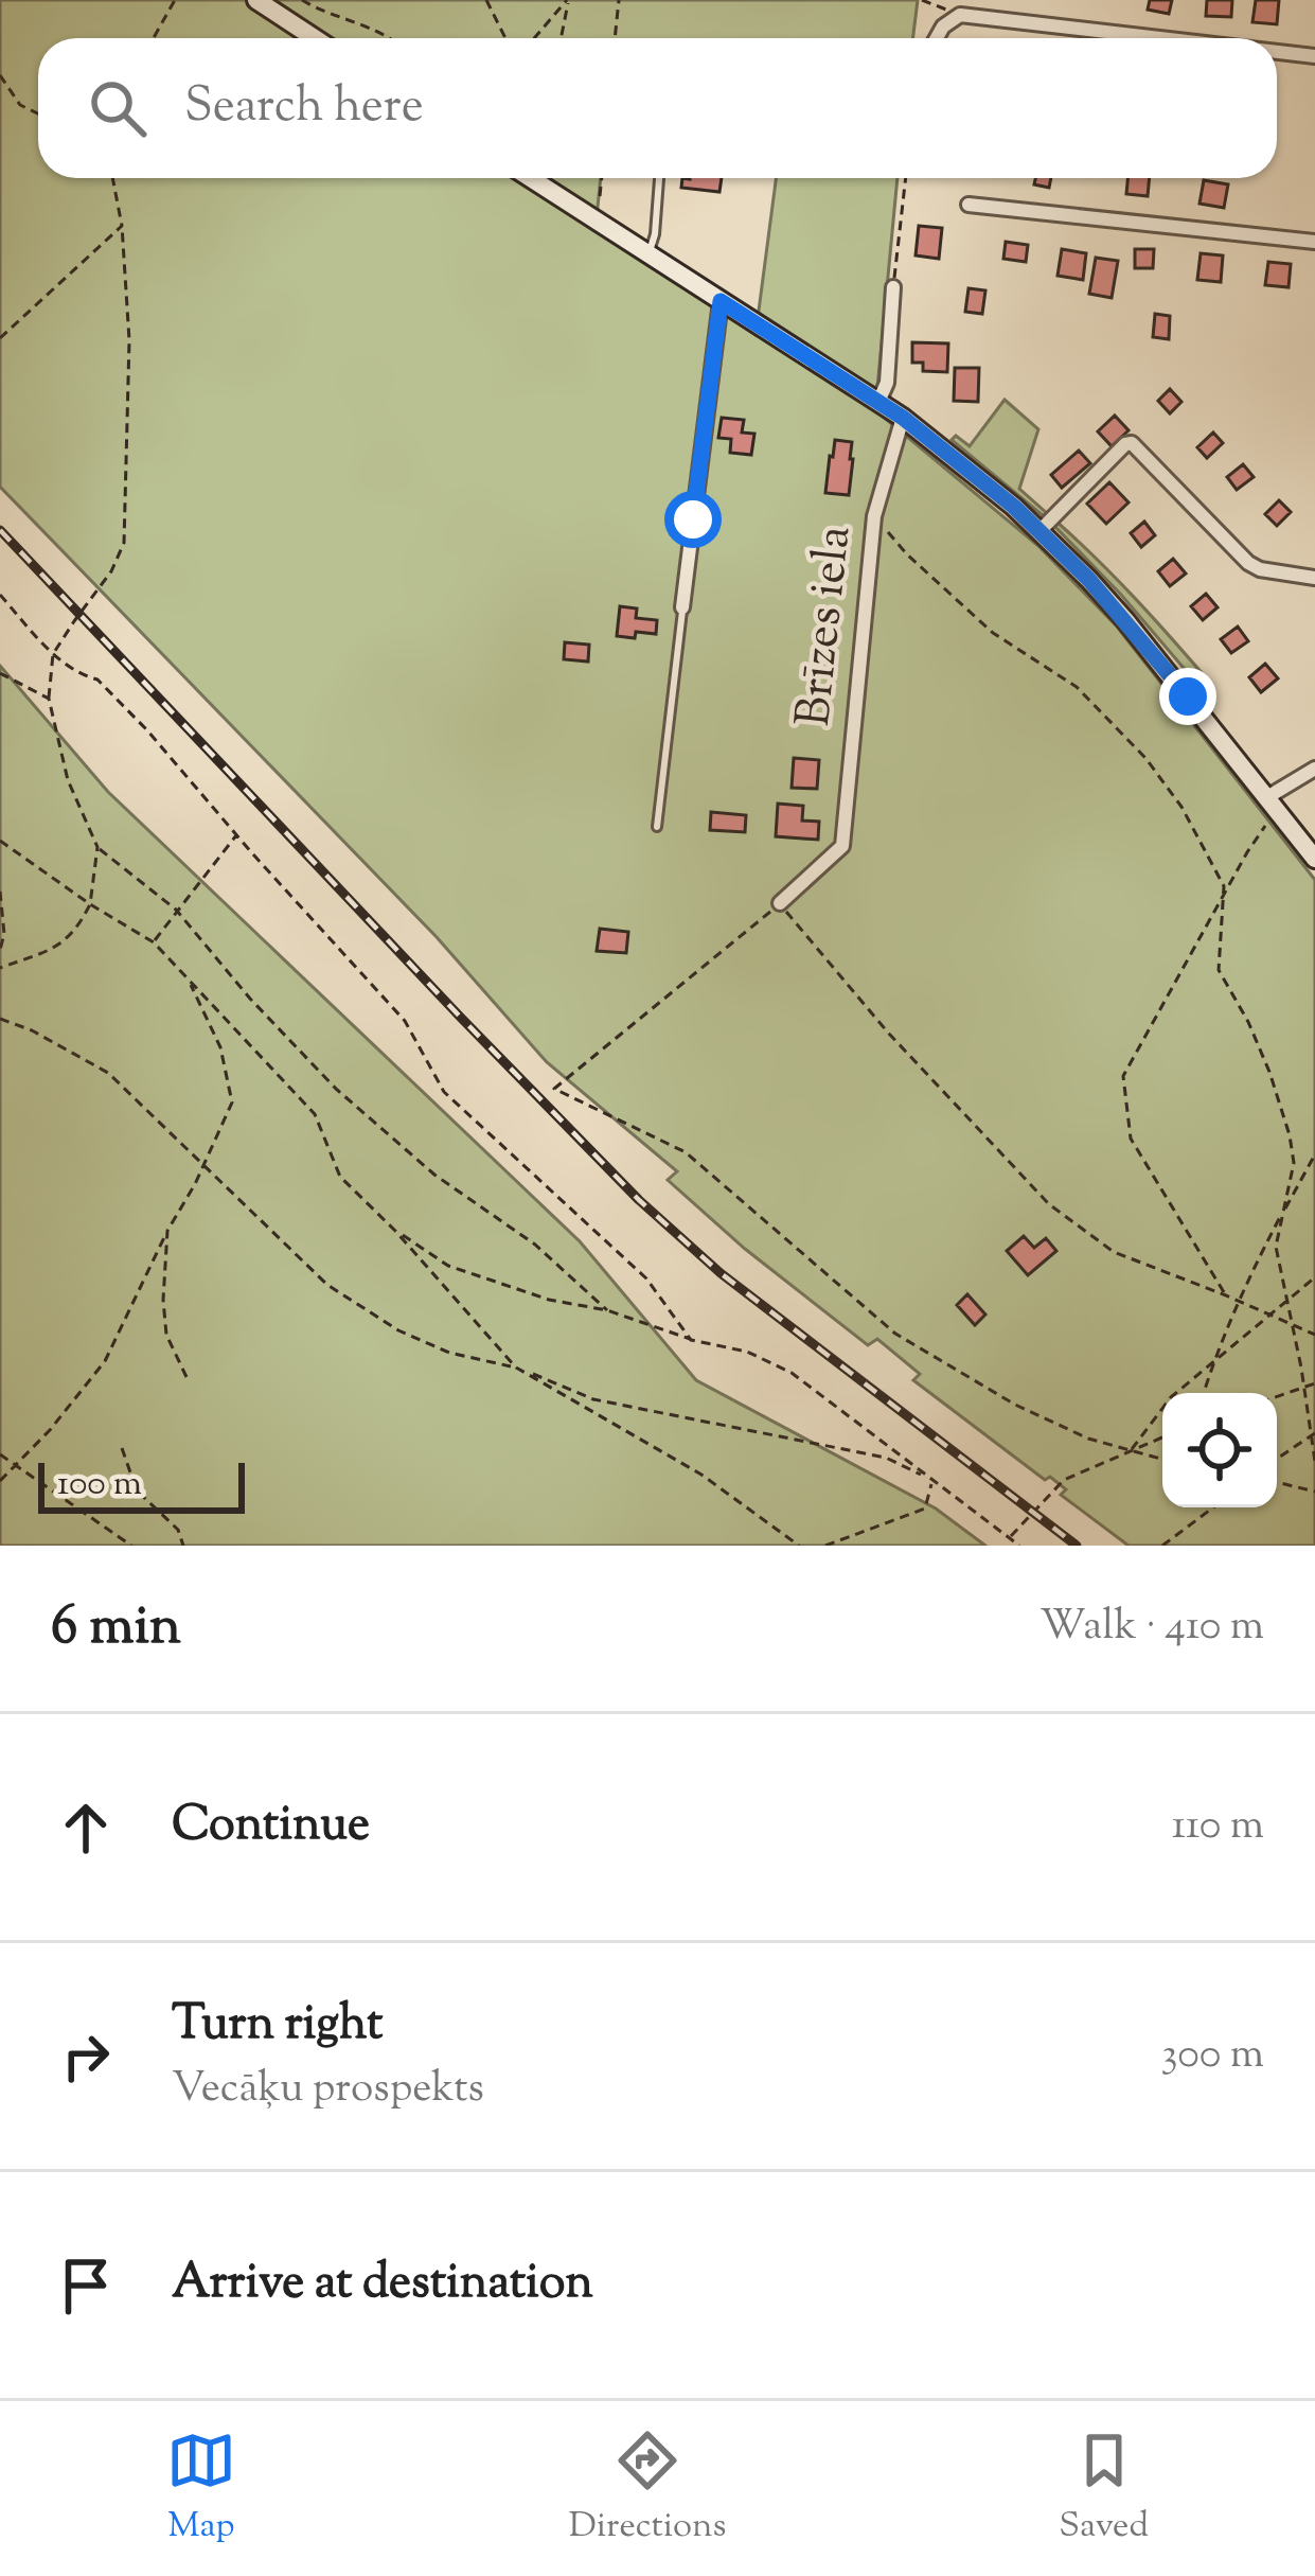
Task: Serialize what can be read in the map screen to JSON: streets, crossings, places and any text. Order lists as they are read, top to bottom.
{
  "streets": {
    "street": ["Brīzes iela"]
  },
  "scale_bar": "100 m",
  "page": {
    "search": "Search here",
    "scale": "100 m",
    "heading": ["6 min", "Walk · 410 m"],
    "list": [
      ["Continue", "110 m"],
      ["Turn right", "Vecāķu prospekts", "300 m"],
      "Arrive at destination"
    ],
    "nav": ["Map", "Directions", "Saved"]
  }
}
